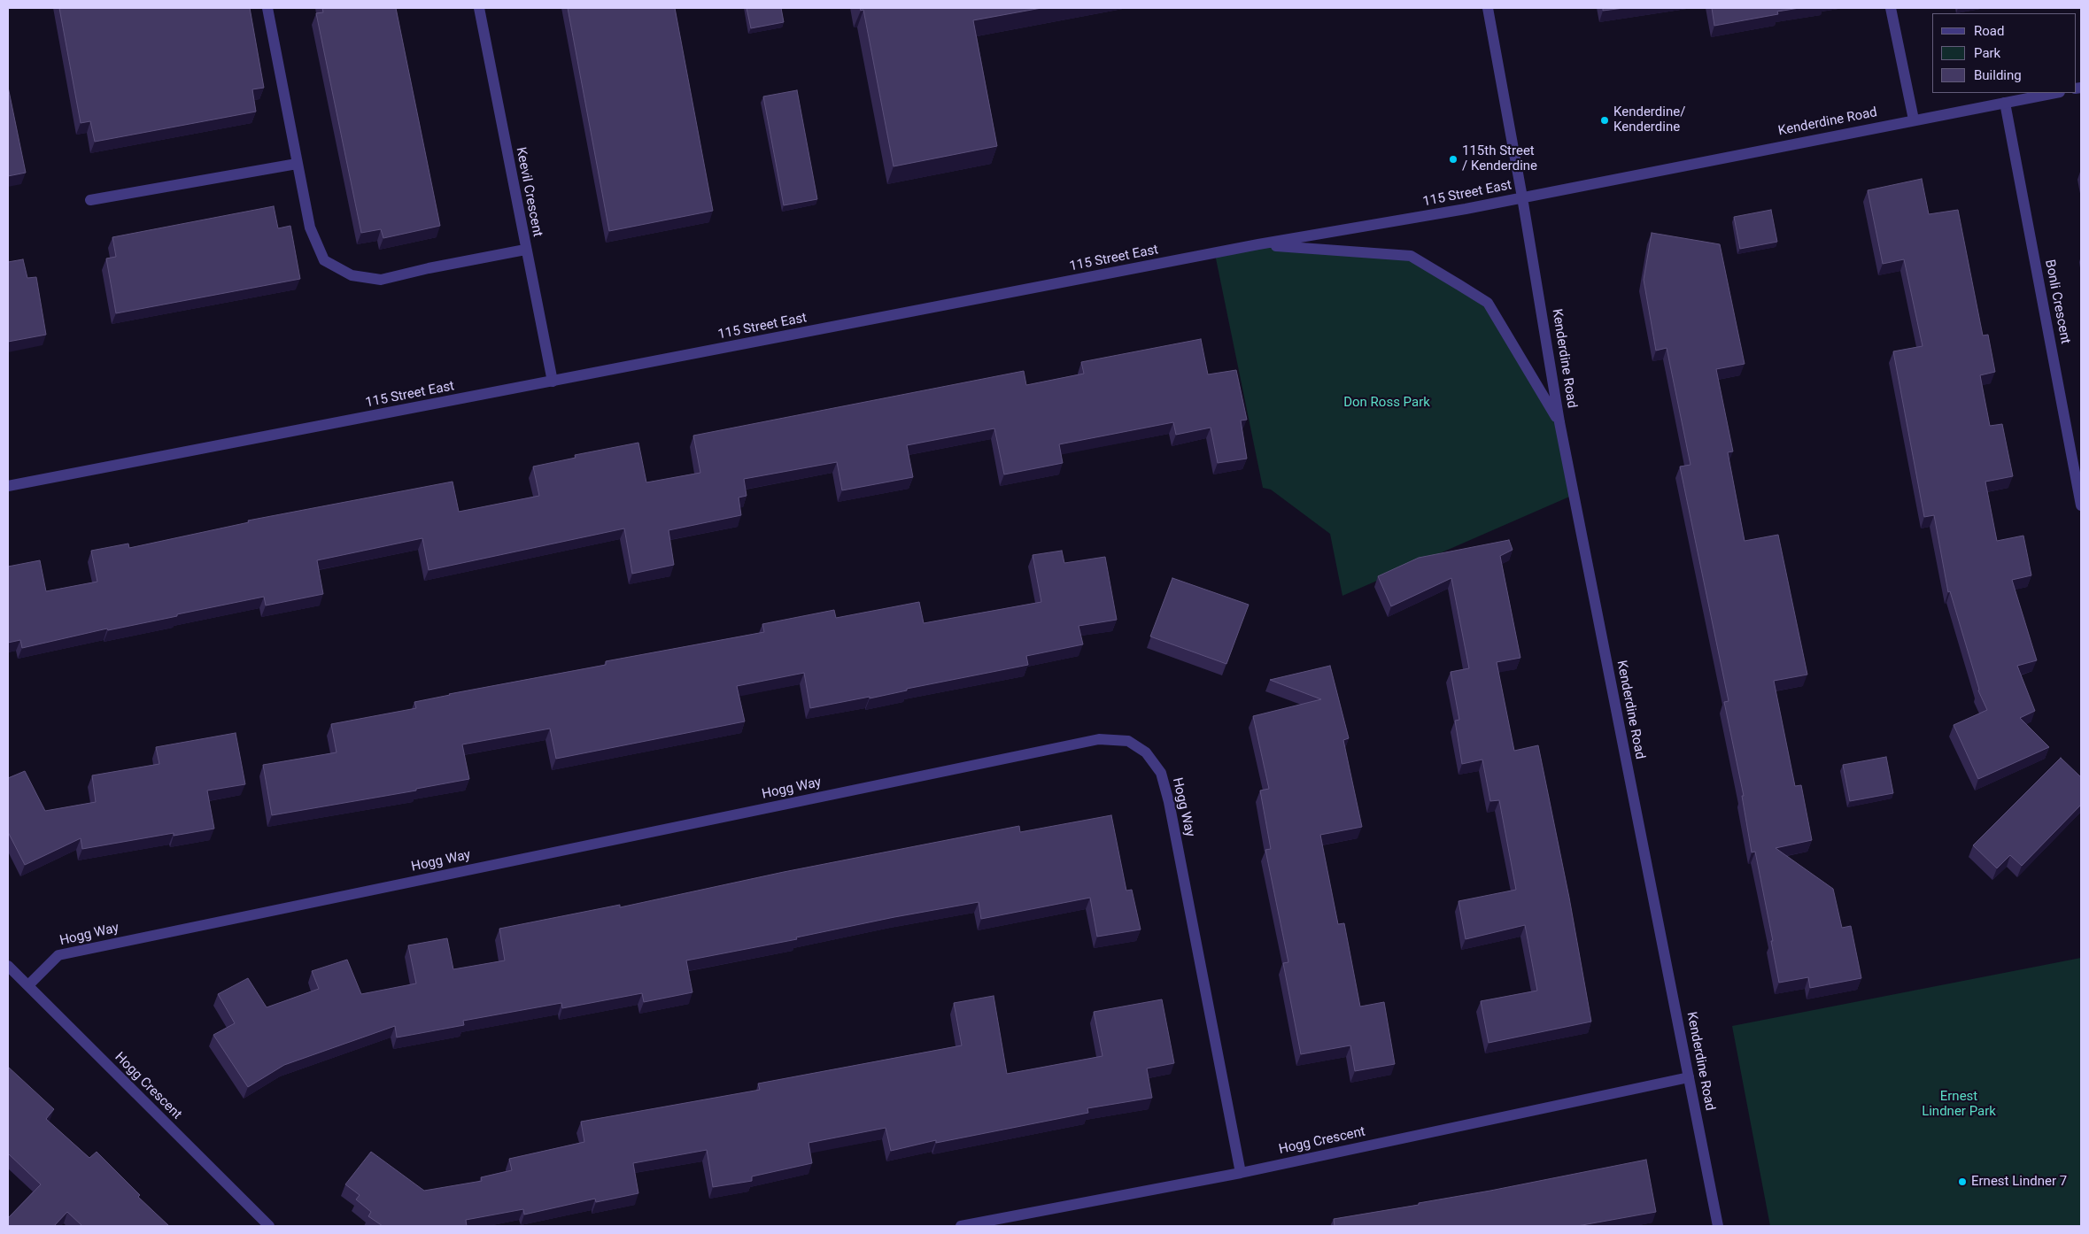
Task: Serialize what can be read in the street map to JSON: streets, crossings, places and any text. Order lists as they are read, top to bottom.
{
  "streets": {
    "street": [
      "Kenderdine Road",
      "Keevil Crescent",
      "115 Street East",
      "Bonli Crescent",
      "Hogg Way",
      "Hogg Crescent"
    ]
  },
  "crossings": [
    ["Kenderdine Road", "115 Street East"],
    ["Kenderdine Road", "Bonli Crescent"],
    ["Kenderdine Road", "Hogg Crescent"],
    ["Keevil Crescent", "115 Street East"],
    ["Hogg Way", "Hogg Crescent"]
  ],
  "parks": ["Don Ross Park", "Ernest Lindner Park"],
  "places": ["Kenderdine/ Kenderdine", "115th Street / Kenderdine", "Ernest Lindner 7"],
  "legend": ["Road", "Park", "Building"]
}
